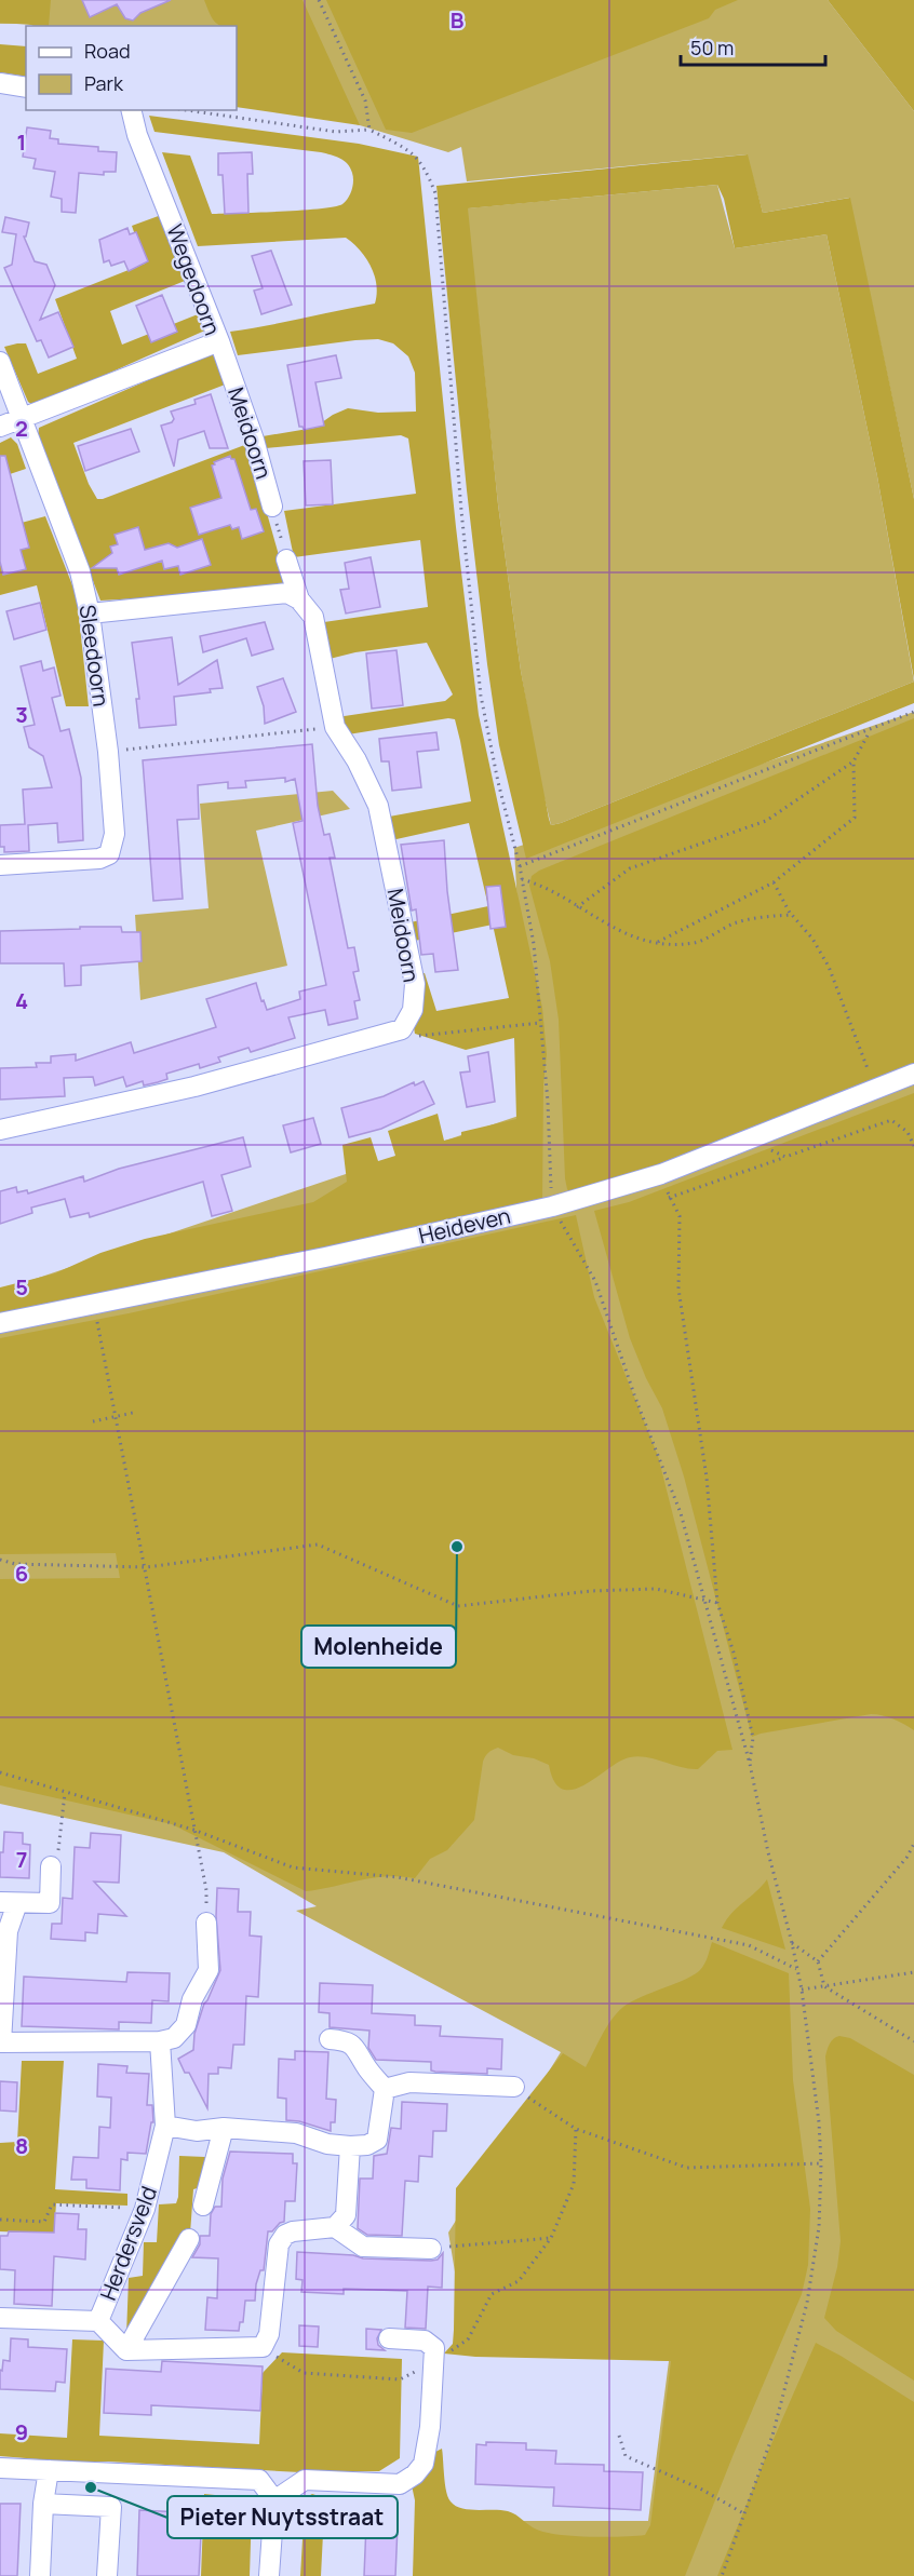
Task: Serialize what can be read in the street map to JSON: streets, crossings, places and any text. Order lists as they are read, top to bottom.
{
  "streets": {
    "street": [
      "Wegedoorn",
      "Meidoorn",
      "Sleedoorn",
      "Heideven",
      "Herdersveld"
    ]
  },
  "crossings": [
    ["Wegedoorn", "Meidoorn"],
    ["Wegedoorn", "Sleedoorn"]
  ],
  "places": ["Molenheide", "Pieter Nuytsstraat"],
  "legend": ["Road", "Park"],
  "scale_bar": "50 m",
  "grid": {
    "columns": ["B"],
    "rows": [
      "1",
      "2",
      "3",
      "4",
      "5",
      "6",
      "7",
      "8",
      "9"
    ]
  }
}
